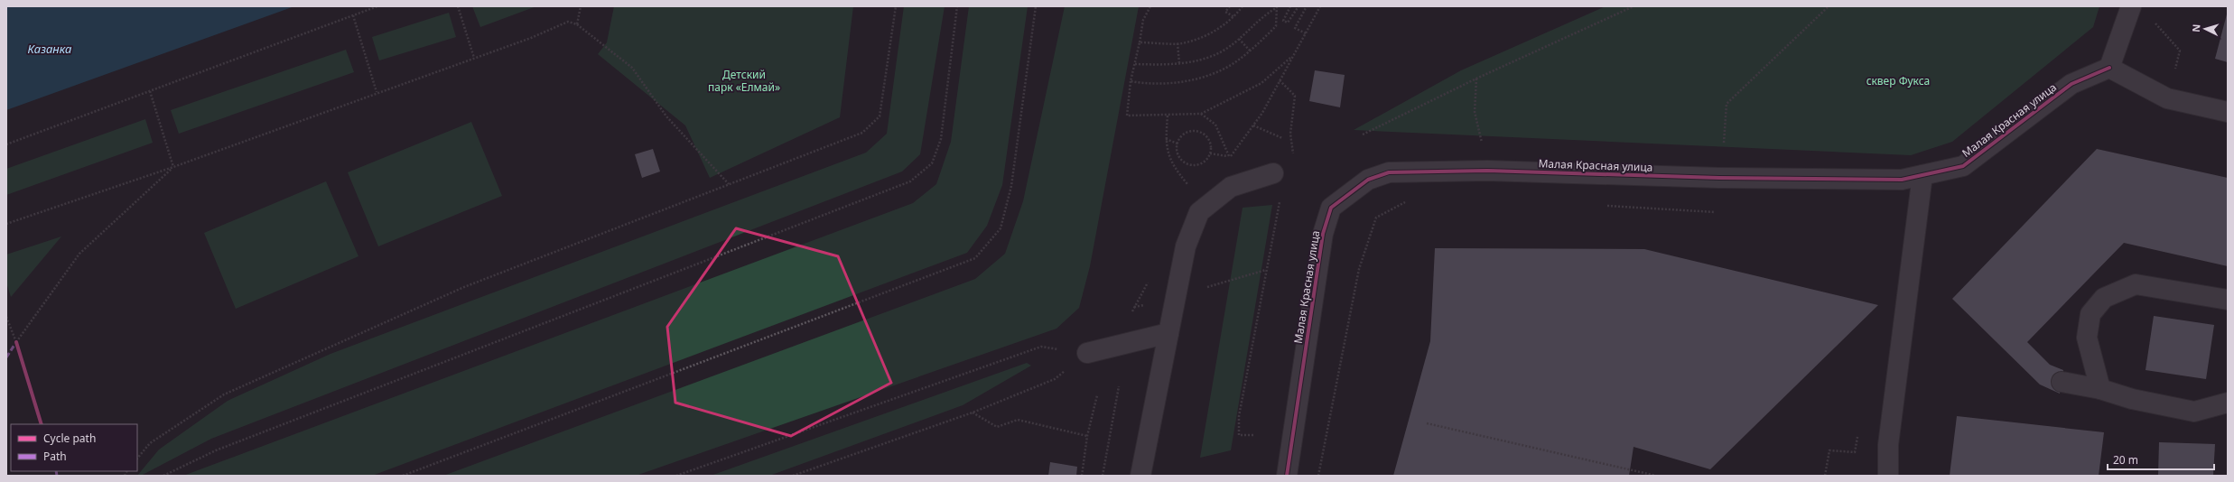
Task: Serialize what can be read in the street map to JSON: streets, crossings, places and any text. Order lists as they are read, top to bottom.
{
  "streets": {
    "street": ["Малая Красная улица"]
  },
  "water": ["Казанка"],
  "parks": ["Детский парк «Елмай»", "cквер Фукса"],
  "legend": ["Cycle path", "Path"],
  "scale_bar": "20 m",
  "north": "left"
}
